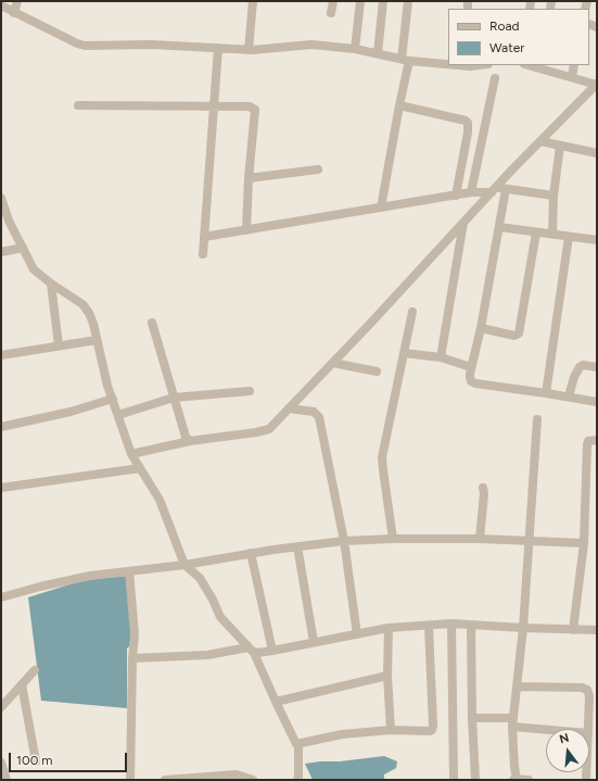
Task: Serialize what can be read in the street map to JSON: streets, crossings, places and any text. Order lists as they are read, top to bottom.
{
  "legend": ["Road", "Water"],
  "scale_bar": "100 m",
  "north": "top"
}
